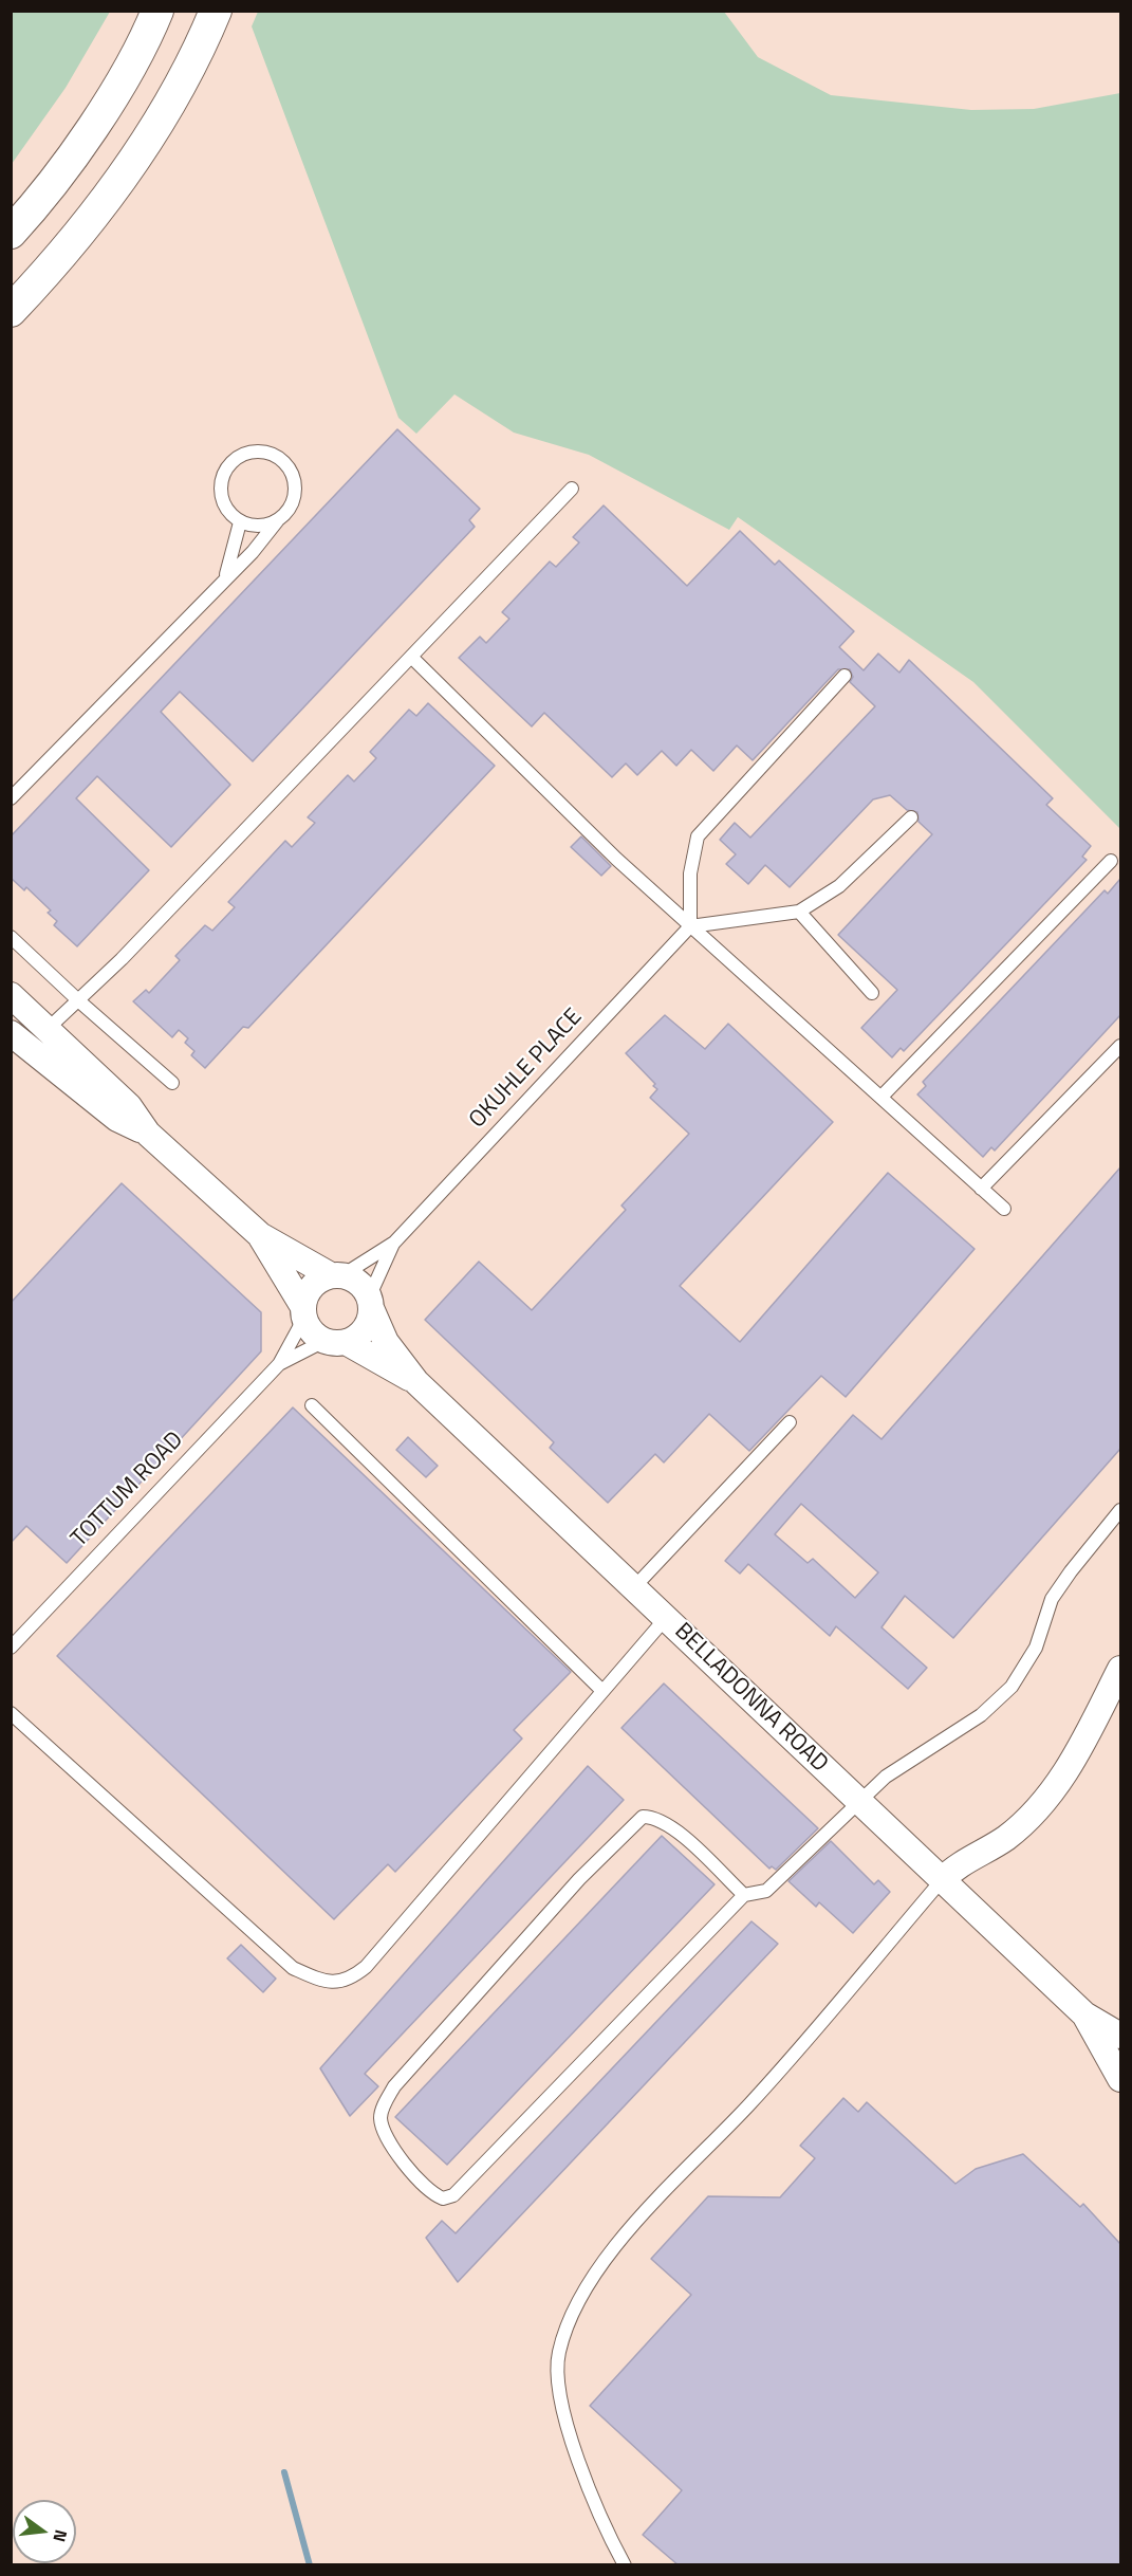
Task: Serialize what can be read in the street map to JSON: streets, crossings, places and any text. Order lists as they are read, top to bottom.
{
  "streets": {
    "street": ["BELLADONNA ROAD"],
    "lane": ["OKUHLE PLACE", "TOTTUM ROAD"]
  },
  "crossings": [
    ["OKUHLE PLACE", "TOTTUM ROAD"],
    ["OKUHLE PLACE", "BELLADONNA ROAD"],
    ["TOTTUM ROAD", "BELLADONNA ROAD"]
  ],
  "north": "right"
}
